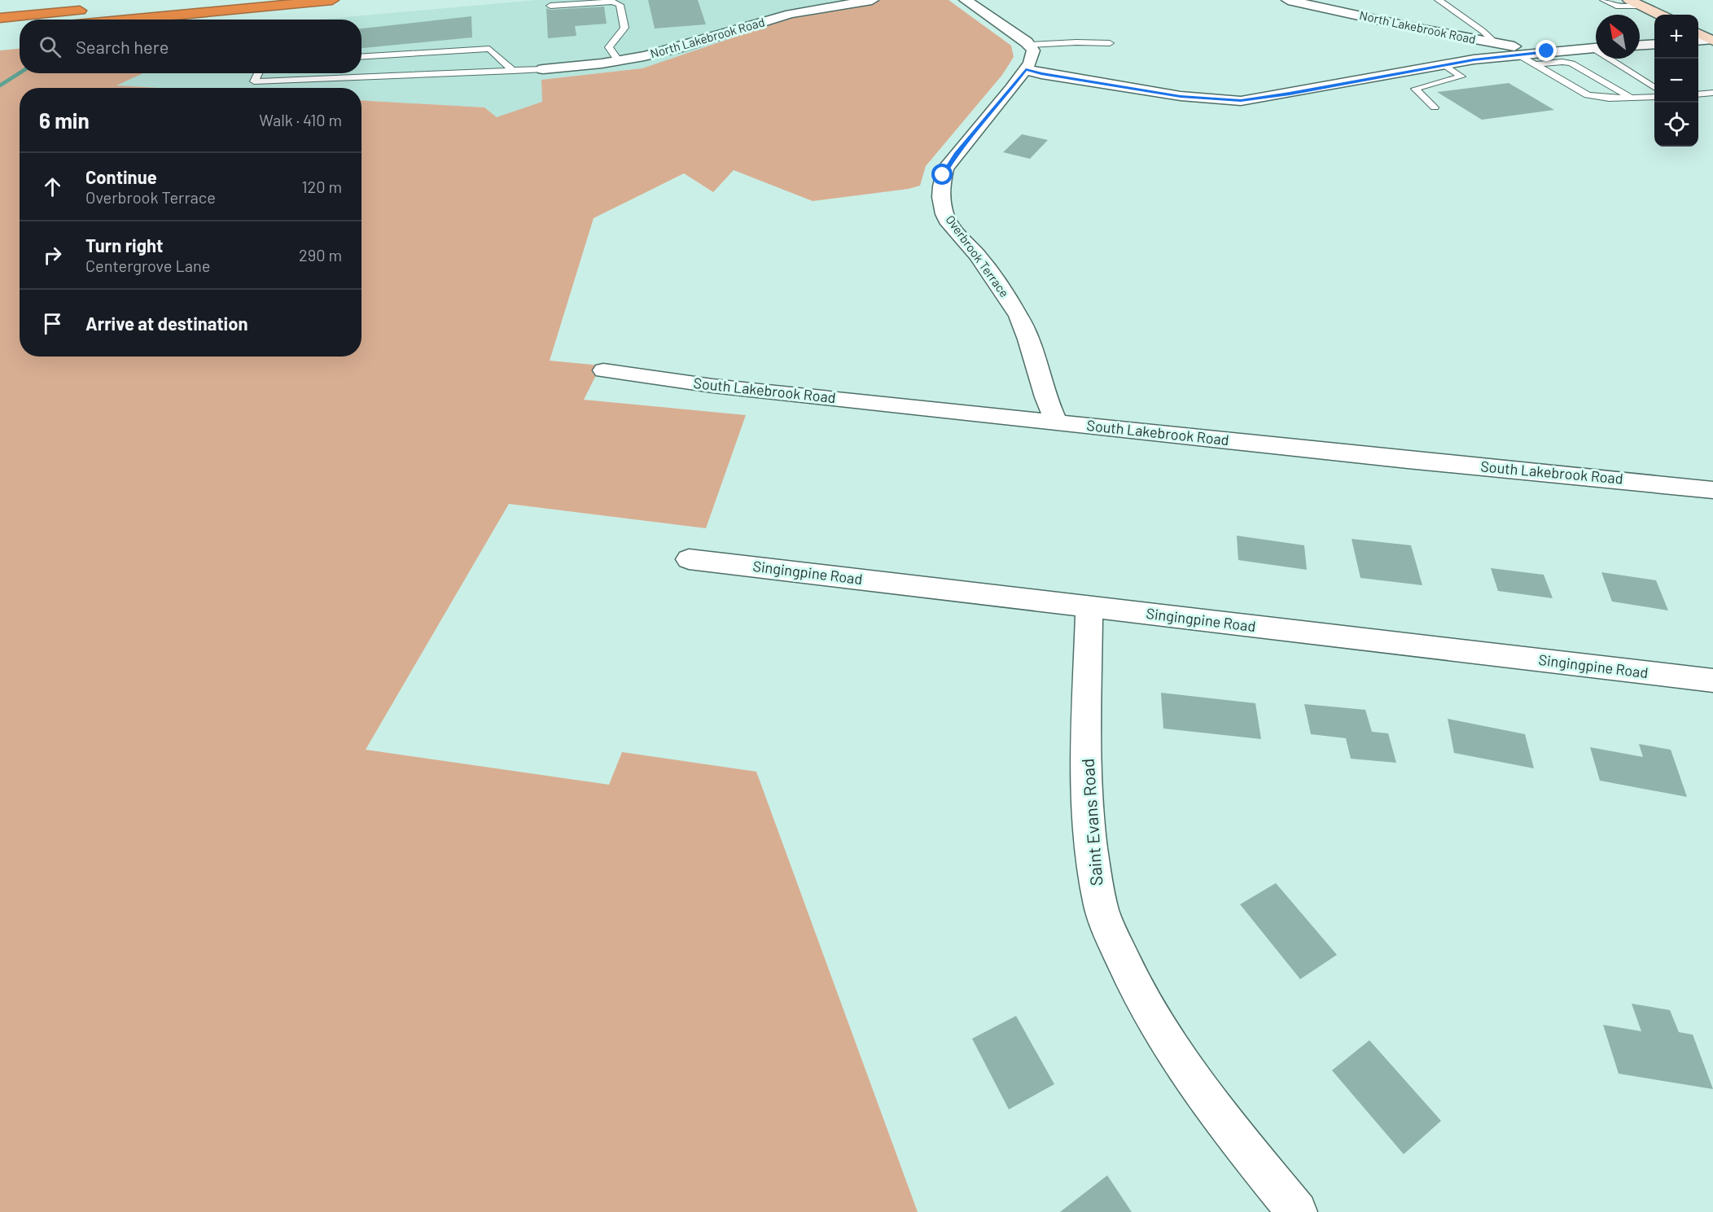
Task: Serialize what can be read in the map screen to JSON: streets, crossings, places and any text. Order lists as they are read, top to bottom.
{
  "streets": {
    "street": [
      "North Lakebrook Road",
      "Overbrook Terrace",
      "South Lakebrook Road",
      "Singingpine Road",
      "Saint Evans Road"
    ]
  },
  "crossings": [
    ["Overbrook Terrace", "South Lakebrook Road"],
    ["Singingpine Road", "Saint Evans Road"]
  ],
  "north": "top left",
  "page": {
    "map_buttons": ["+", "−"],
    "search": "Search here",
    "heading": ["6 min", "Walk · 410 m"],
    "list": [
      ["Continue", "Overbrook Terrace", "120 m"],
      ["Turn right", "Centergrove Lane", "290 m"],
      "Arrive at destination"
    ]
  }
}
